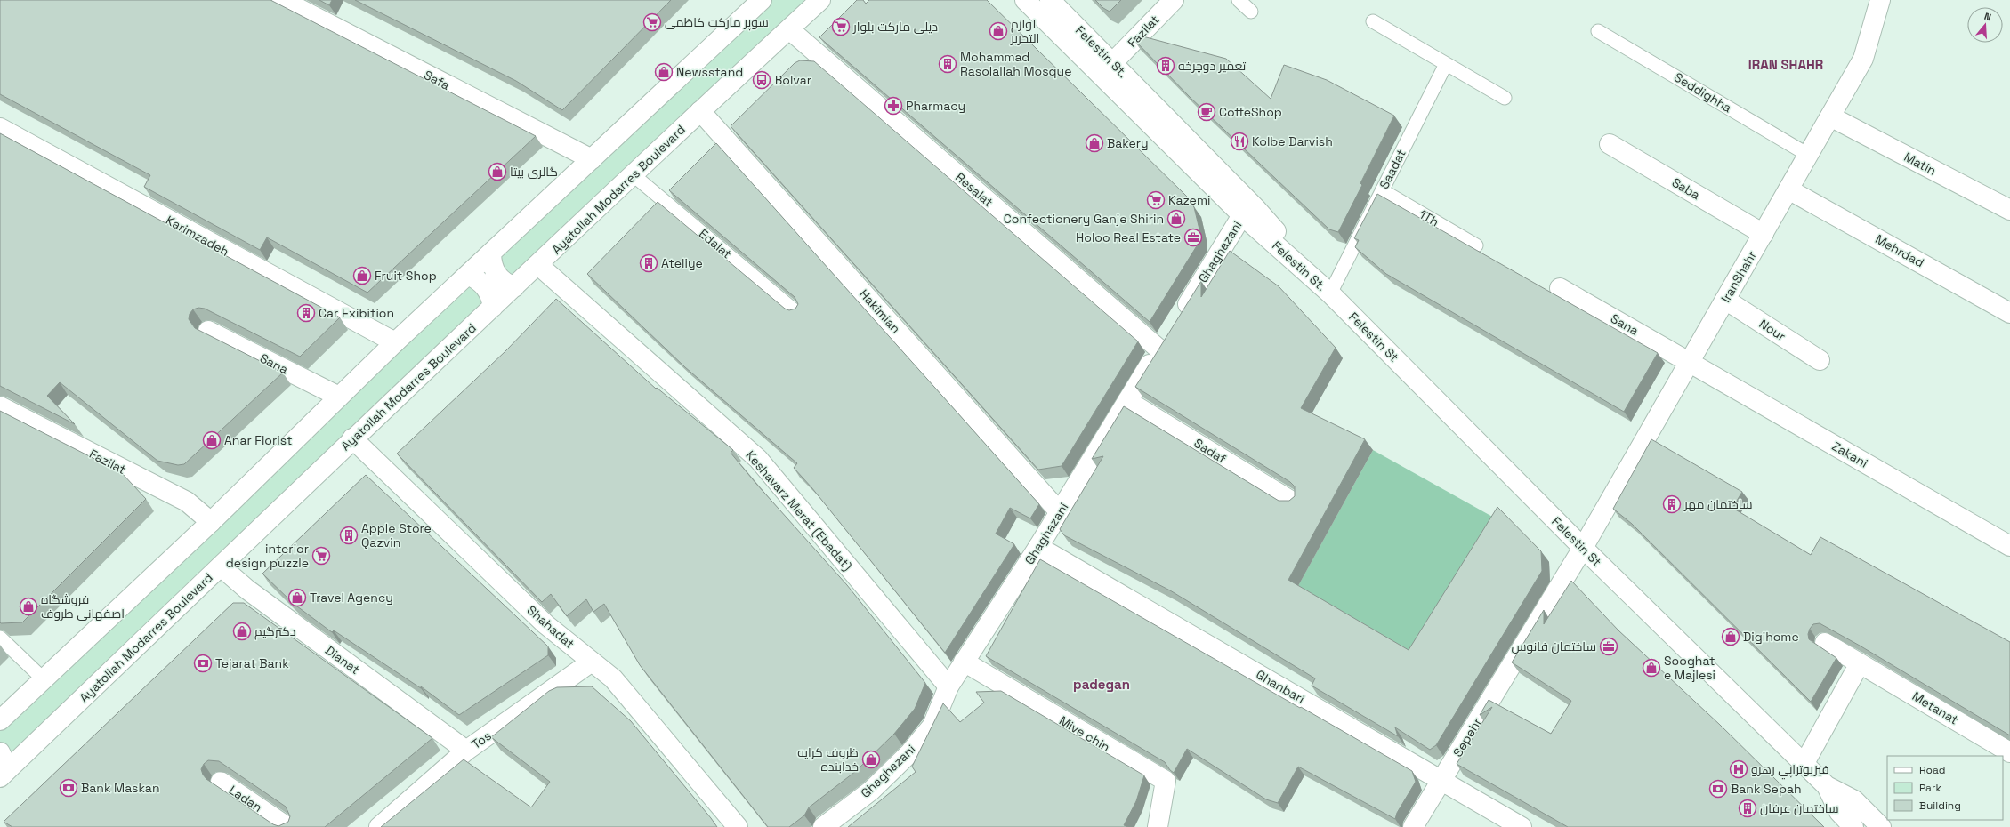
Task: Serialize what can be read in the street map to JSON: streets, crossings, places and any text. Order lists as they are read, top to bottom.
{
  "streets": {
    "street": [
      "Fazilat",
      "Felestin St.",
      "Safa",
      "Matin",
      "Saba",
      "Ayatollah Modarres Boulevard",
      "Resalat",
      "Karimzadeh",
      "Mehrdad",
      "Ghaghazani",
      "IranShahr",
      "Hakimian",
      "Sana",
      "Nour",
      "Felestin St",
      "Sadaf",
      "Zakani",
      "Keshavarz Merat (Ebadat)",
      "Shahadat",
      "Dianat",
      "Ghanbari",
      "Metanat",
      "Mive chin",
      "Sepehr",
      "Tos",
      "Ladan"
    ],
    "lane": [
      "Seddighha",
      "Saadat",
      "1Th",
      "Edalat"
    ]
  },
  "crossings": [
    ["Fazilat", "Felestin St."],
    ["Felestin St.", "Saadat"],
    ["Felestin St.", "Ghaghazani"],
    ["Felestin St.", "Felestin St"],
    ["Seddighha", "IranShahr"],
    ["Matin", "IranShahr"],
    ["Saadat", "1Th"],
    ["Saadat", "Felestin St"],
    ["Saba", "IranShahr"],
    ["Ayatollah Modarres Boulevard", "Resalat"],
    ["Ayatollah Modarres Boulevard", "Edalat"],
    ["Ayatollah Modarres Boulevard", "Hakimian"],
    ["Ayatollah Modarres Boulevard", "Keshavarz Merat (Ebadat)"],
    ["Ayatollah Modarres Boulevard", "Shahadat"],
    ["Ayatollah Modarres Boulevard", "Dianat"],
    ["Resalat", "Ghaghazani"],
    ["Mehrdad", "IranShahr"],
    ["Ghaghazani", "Hakimian"],
    ["Ghaghazani", "Sadaf"],
    ["Ghaghazani", "Keshavarz Merat (Ebadat)"],
    ["Ghaghazani", "Ghanbari"],
    ["Ghaghazani", "Mive chin"],
    ["IranShahr", "Sana"],
    ["IranShahr", "Nour"],
    ["IranShahr", "Felestin St"],
    ["IranShahr", "Zakani"],
    ["IranShahr", "Sepehr"],
    ["Sana", "Zakani"],
    ["Felestin St", "Sepehr"],
    ["Shahadat", "Tos"],
    ["Dianat", "Tos"],
    ["Ghanbari", "Sepehr"]
  ],
  "districts": ["IRAN SHAHR", "padegan"],
  "places": {
    "supermarket": [
      "سوپر مارکت کاظمی",
      "دیلی مارکت بلوار",
      "Kazemi",
      "interior design puzzle"
    ],
    "shop": [
      "لوازم التحریر",
      "Newsstand",
      "Bakery",
      "گالری بیتا",
      "Confectionery Ganje Shirin",
      "Fruit Shop",
      "Anar Florist",
      "Travel Agency",
      "فروشگاه اصفهانی ظروف",
      "دکترگیم",
      "Digihome",
      "Sooghat e Majlesi",
      "ظروف کرایه خدابنده"
    ],
    "building": [
      "Mohammad Rasolallah Mosque",
      "تعمیر دوچرخه",
      "Ateliye",
      "Car Exibition",
      "ساختمان مهر",
      "Apple Store Qazvin",
      "ساختمان عرفان"
    ],
    "bus stop": ["Bolvar"],
    "pharmacy": ["Pharmacy"],
    "cafe": ["CoffeShop"],
    "restaurant": ["Kolbe Darvish"],
    "office": ["Holoo Real Estate", "ساختمان فانوس"],
    "bank": ["Tejarat Bank", "Bank Maskan", "Bank Sepah"],
    "hospital": ["فيزيوتراپي رهرو"]
  },
  "legend": ["Road", "Park", "Building"],
  "north": "top"
}
